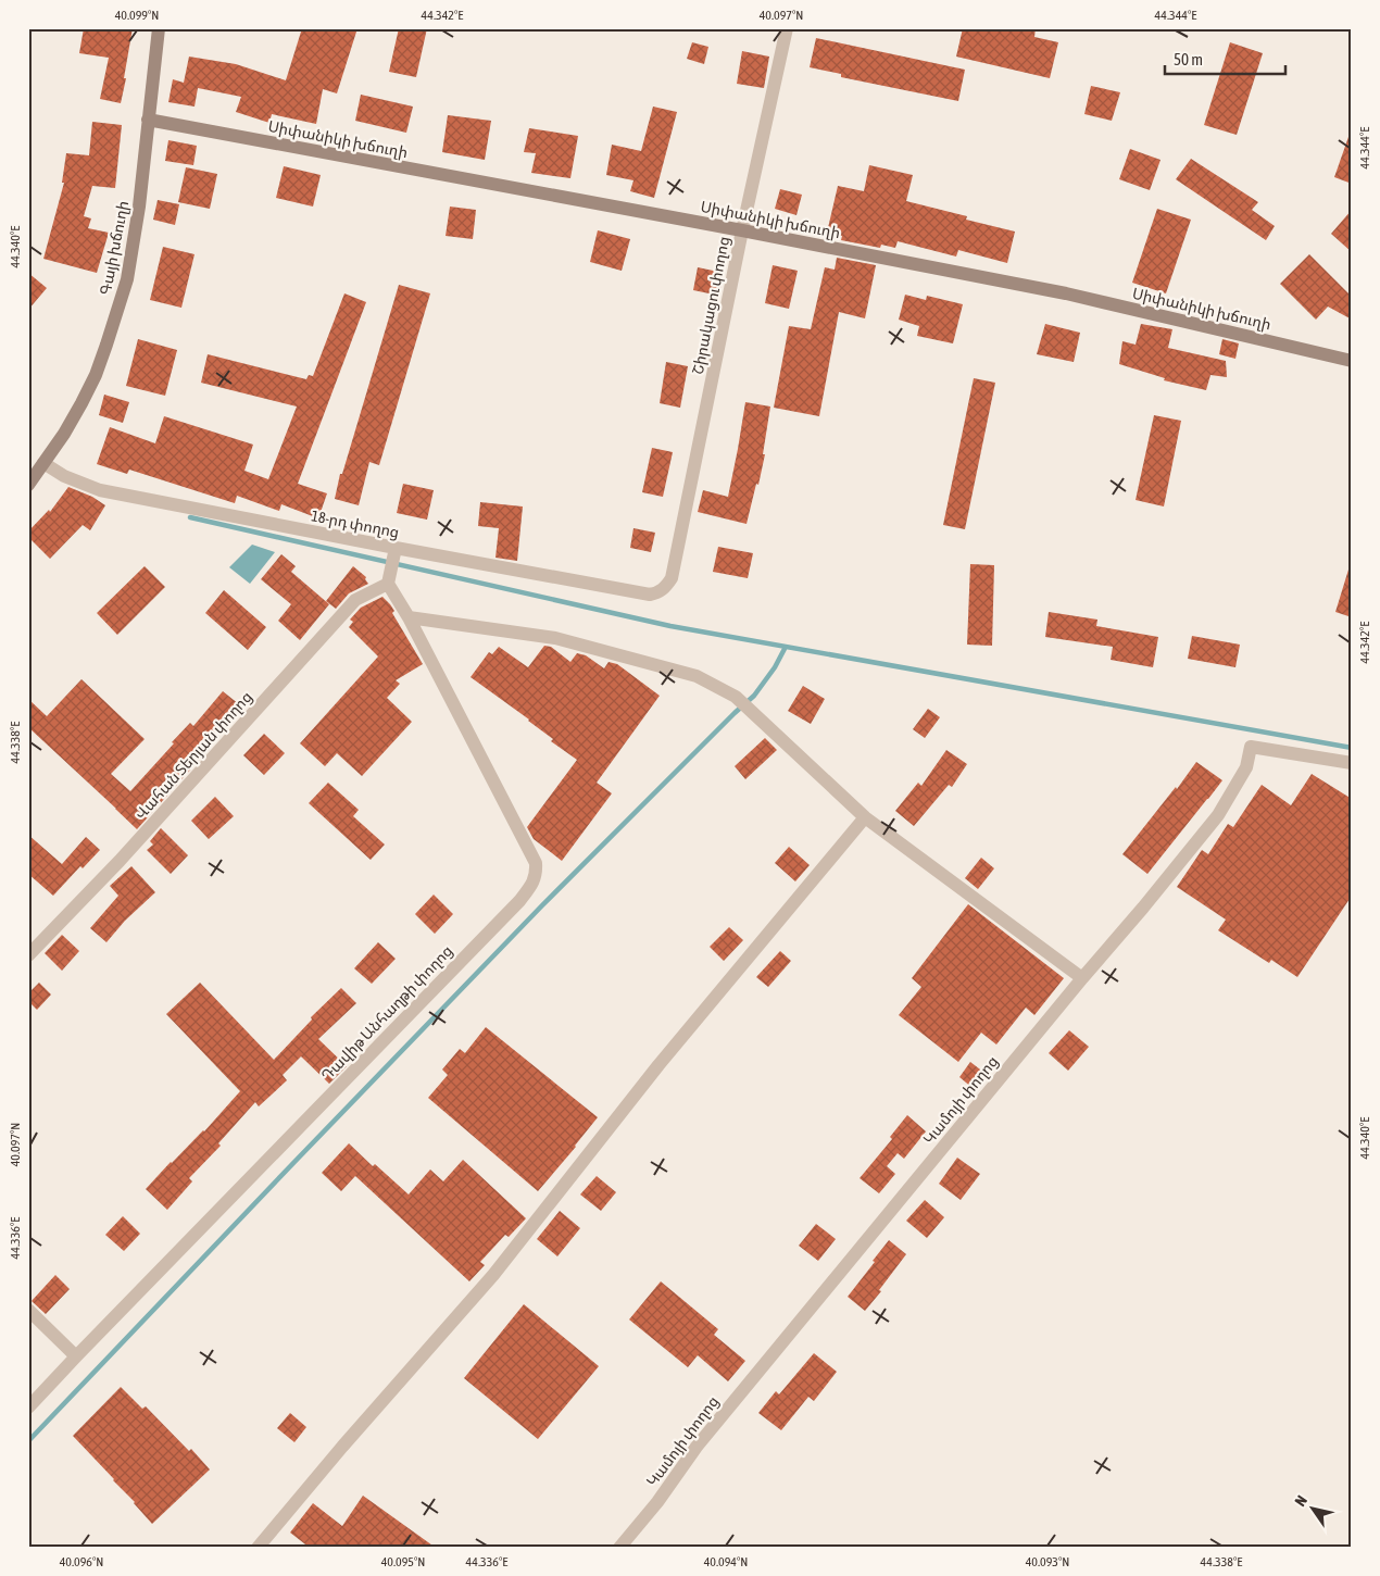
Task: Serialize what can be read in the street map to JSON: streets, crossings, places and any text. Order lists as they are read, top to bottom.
{
  "streets": {
    "main road": ["Սիփանիկի խճուղի", "Գայի խճուղի"],
    "street": [
      "Շիրակացու փողոց",
      "18-րդ փողոց",
      "Վահան Տերյան փողոց",
      "Դավիթ Անհաղթի փողոց",
      "Կամոյի փողոց"
    ]
  },
  "crossings": [
    ["Սիփանիկի խճուղի", "Գայի խճուղի"],
    ["Սիփանիկի խճուղի", "Շիրակացու փողոց"],
    ["Գայի խճուղի", "18-րդ փողոց"],
    ["Շիրակացու փողոց", "18-րդ փողոց"],
    ["Վահան Տերյան փողոց", "Դավիթ Անհաղթի փողոց"]
  ],
  "scale_bar": "50 m",
  "north": "top left",
  "coordinates": [
    "40.099°N",
    "44.342°E",
    "40.097°N",
    "44.344°E",
    "44.340°E",
    "44.338°E",
    "44.336°E",
    "40.096°N",
    "40.095°N",
    "40.094°N",
    "40.093°N"
  ]
}
